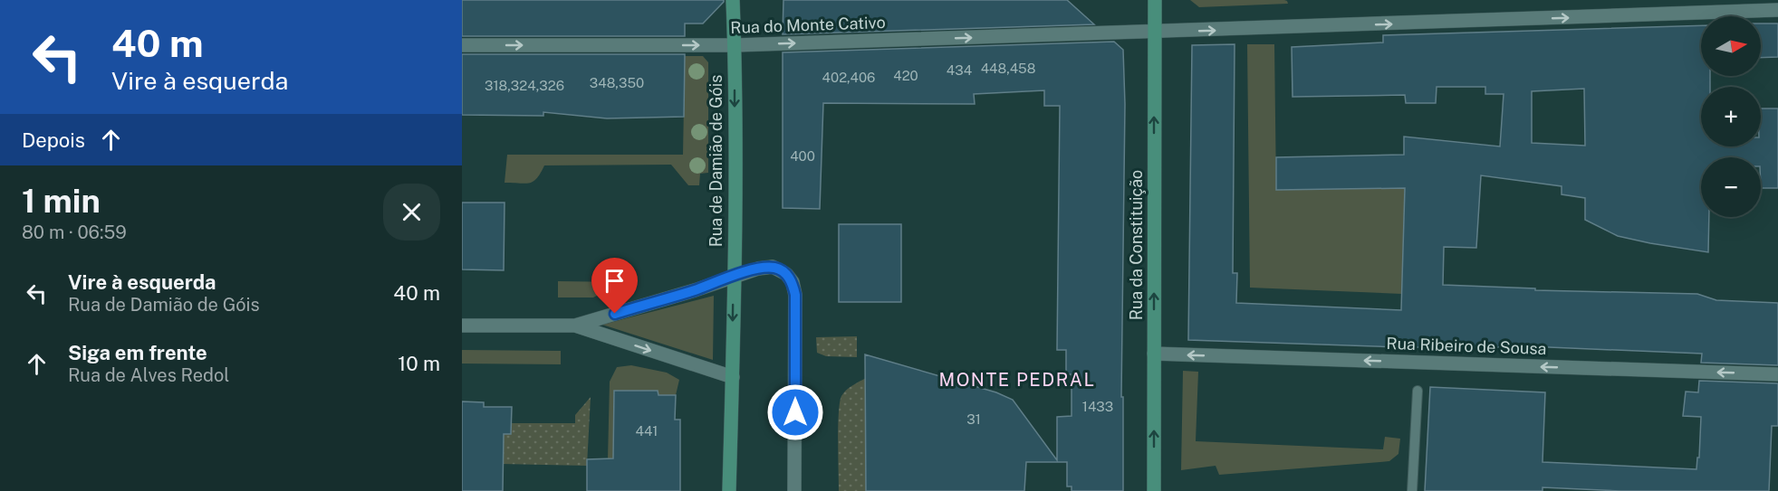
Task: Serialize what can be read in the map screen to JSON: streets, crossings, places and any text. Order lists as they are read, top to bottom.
{
  "streets": {
    "main road": ["Rua de Damião de Góis", "Rua da Constituição"],
    "street": ["Rua do Monte Cativo", "Rua Ribeiro de Sousa"]
  },
  "crossings": [
    ["Rua do Monte Cativo", "Rua de Damião de Góis"],
    ["Rua do Monte Cativo", "Rua da Constituição"],
    ["Rua da Constituição", "Rua Ribeiro de Sousa"]
  ],
  "one_way": [
    "Rua do Monte Cativo",
    "Rua de Damião de Góis",
    "Rua da Constituição",
    "Rua Ribeiro de Sousa"
  ],
  "districts": ["MONTE PEDRAL"],
  "house_numbers": [
    "448,458",
    "434",
    "420",
    "402,406",
    "348,350",
    "318,324,326",
    "400",
    "1433",
    "31",
    "441"
  ],
  "north": "right",
  "page": {
    "turn": ["40 m", "Vire à esquerda"],
    "map_buttons": ["+", "−"],
    "then": "Depois",
    "heading": ["1 min", "80 m · 06:59"],
    "list": [
      {
        "name": "Vire à esquerda",
        "note": "Rua de Damião de Góis",
        "value": "40 m"
      },
      {
        "name": "Siga em frente",
        "note": "Rua de Alves Redol",
        "value": "10 m"
      }
    ]
  }
}
